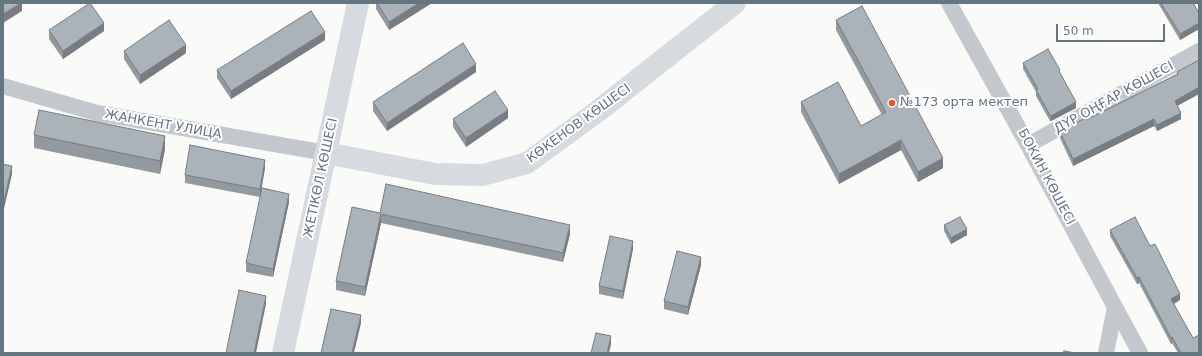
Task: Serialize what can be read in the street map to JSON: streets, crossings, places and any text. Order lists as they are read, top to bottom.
{
  "streets": {
    "street": [
      "ДҮР ОҢҒАР КӨШЕСІ",
      "КӨКЕНОВ КӨШЕСІ",
      "ЖАНКЕНТ УЛИЦА",
      "БОКИН КӨШЕСІ",
      "ЖЕТІКӨЛ КӨШЕСІ"
    ]
  },
  "crossings": [
    ["ДҮР ОҢҒАР КӨШЕСІ", "БОКИН КӨШЕСІ"],
    ["КӨКЕНОВ КӨШЕСІ", "ЖАНКЕНТ УЛИЦА"],
    ["КӨКЕНОВ КӨШЕСІ", "ЖЕТІКӨЛ КӨШЕСІ"],
    ["ЖАНКЕНТ УЛИЦА", "ЖЕТІКӨЛ КӨШЕСІ"]
  ],
  "places": ["№173 орта мектеп"],
  "scale_bar": "50 m"
}
